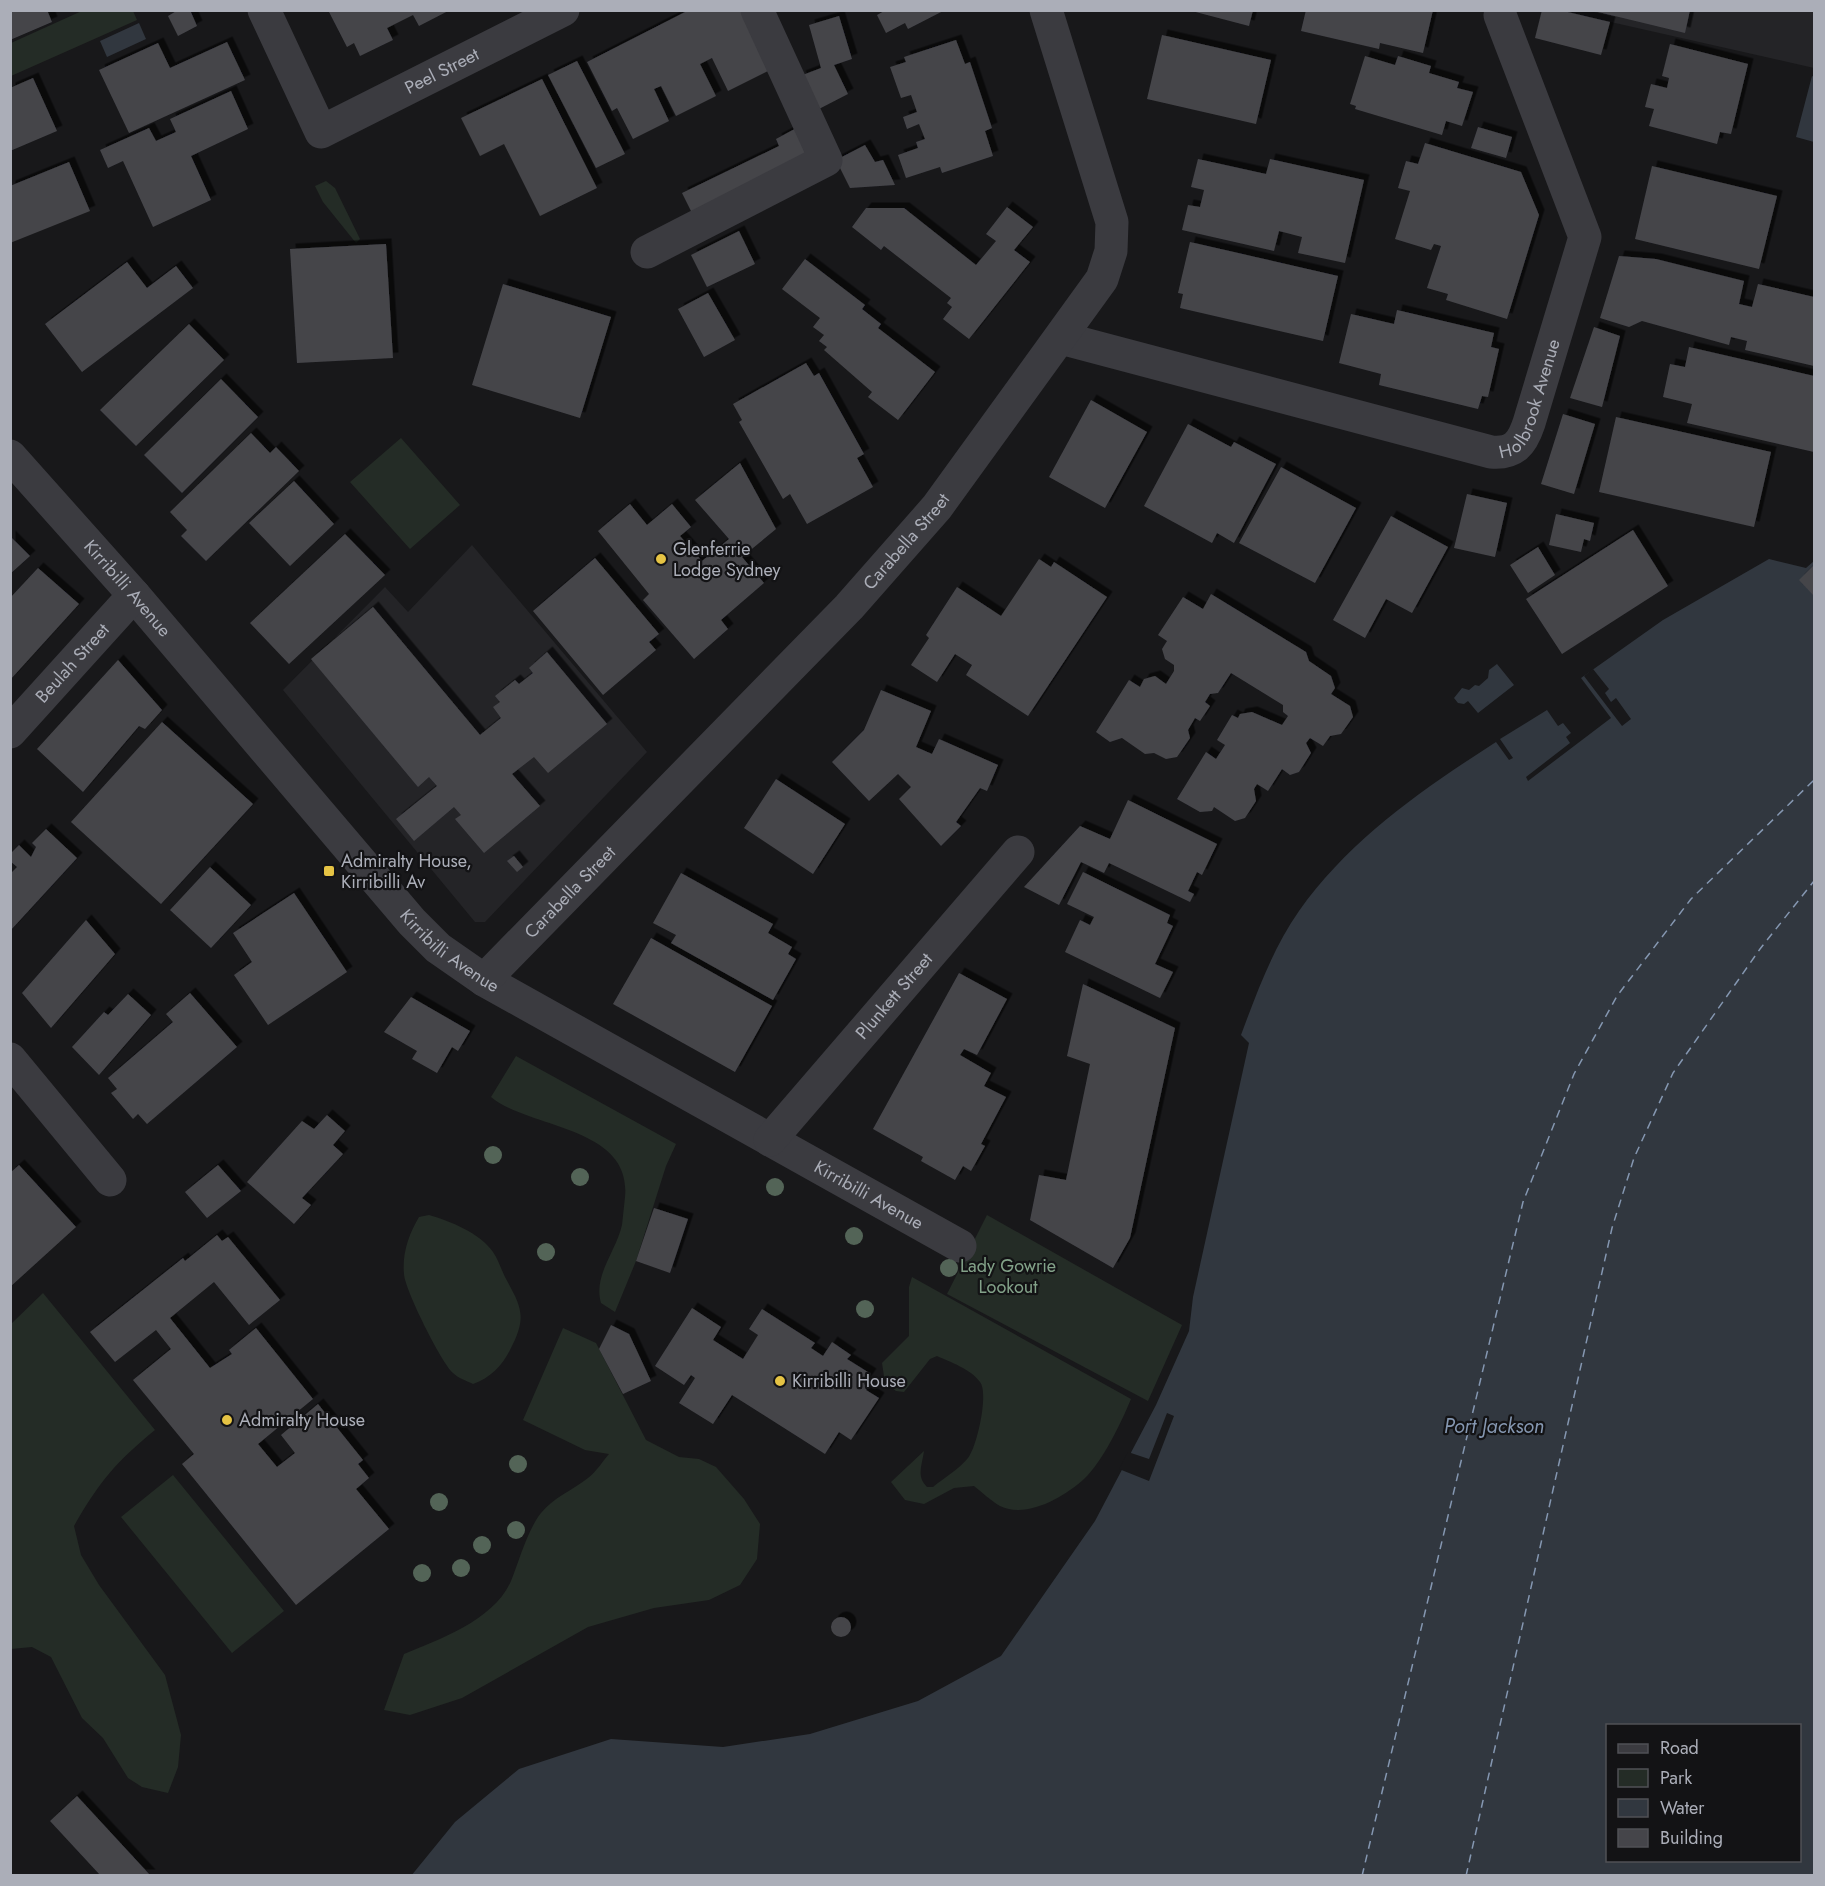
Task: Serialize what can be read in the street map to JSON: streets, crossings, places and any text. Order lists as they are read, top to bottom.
{
  "streets": {
    "street": [
      "Peel Street",
      "Holbrook Avenue",
      "Carabella Street",
      "Kirribilli Avenue",
      "Beulah Street",
      "Plunkett Street"
    ]
  },
  "crossings": [
    ["Holbrook Avenue", "Carabella Street"],
    ["Carabella Street", "Kirribilli Avenue"],
    ["Kirribilli Avenue", "Beulah Street"],
    ["Kirribilli Avenue", "Plunkett Street"]
  ],
  "water": ["Port Jackson"],
  "parks": ["Lady Gowrie Lookout"],
  "places": {
    "other": ["Glenferrie Lodge Sydney", "Kirribilli House", "Admiralty House"],
    "transit": ["Admiralty House, Kirribilli Av"]
  },
  "legend": [
    "Road",
    "Park",
    "Water",
    "Building"
  ]
}
